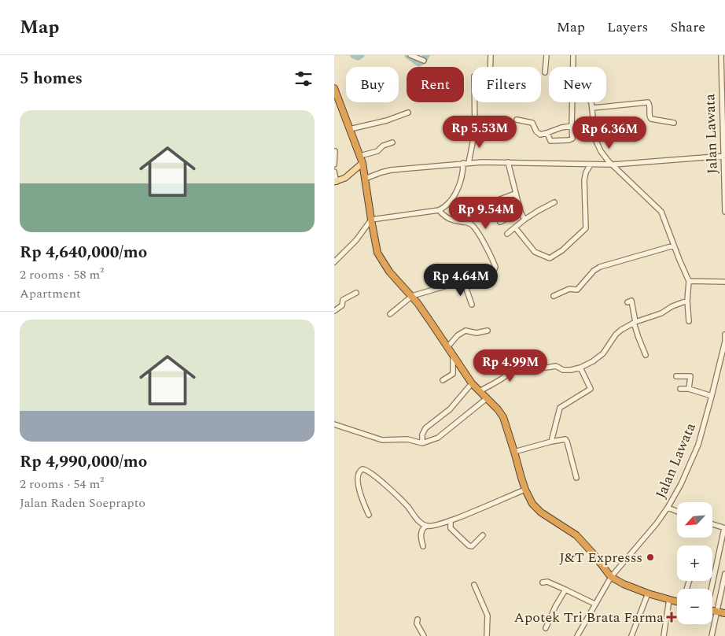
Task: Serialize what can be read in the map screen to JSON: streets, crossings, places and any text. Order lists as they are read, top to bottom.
{
  "streets": {
    "street": ["Jalan Lawata"]
  },
  "places": {
    "other": ["J&T Expresss"],
    "health": ["Apotek Tri Brata Farma"]
  },
  "north": "bottom left",
  "page": {
    "header": "Map",
    "nav": ["Map", "Layers", "Share"],
    "heading": "5 homes",
    "chip": [
      "Buy",
      "Rent",
      "Filters",
      "New"
    ],
    "list": [
      {
        "name": "Rp 4,640,000/mo",
        "note": "2 rooms · 58 m² · Apartment"
      },
      {
        "name": "Rp 4,990,000/mo",
        "note": "2 rooms · 54 m² · Jalan Raden Soeprapto"
      }
    ],
    "price": [
      "Rp 5.53M",
      "Rp 6.36M",
      "Rp 9.54M",
      "Rp 4.64M",
      "Rp 4.99M"
    ],
    "map_buttons": ["+", "−"]
  }
}
